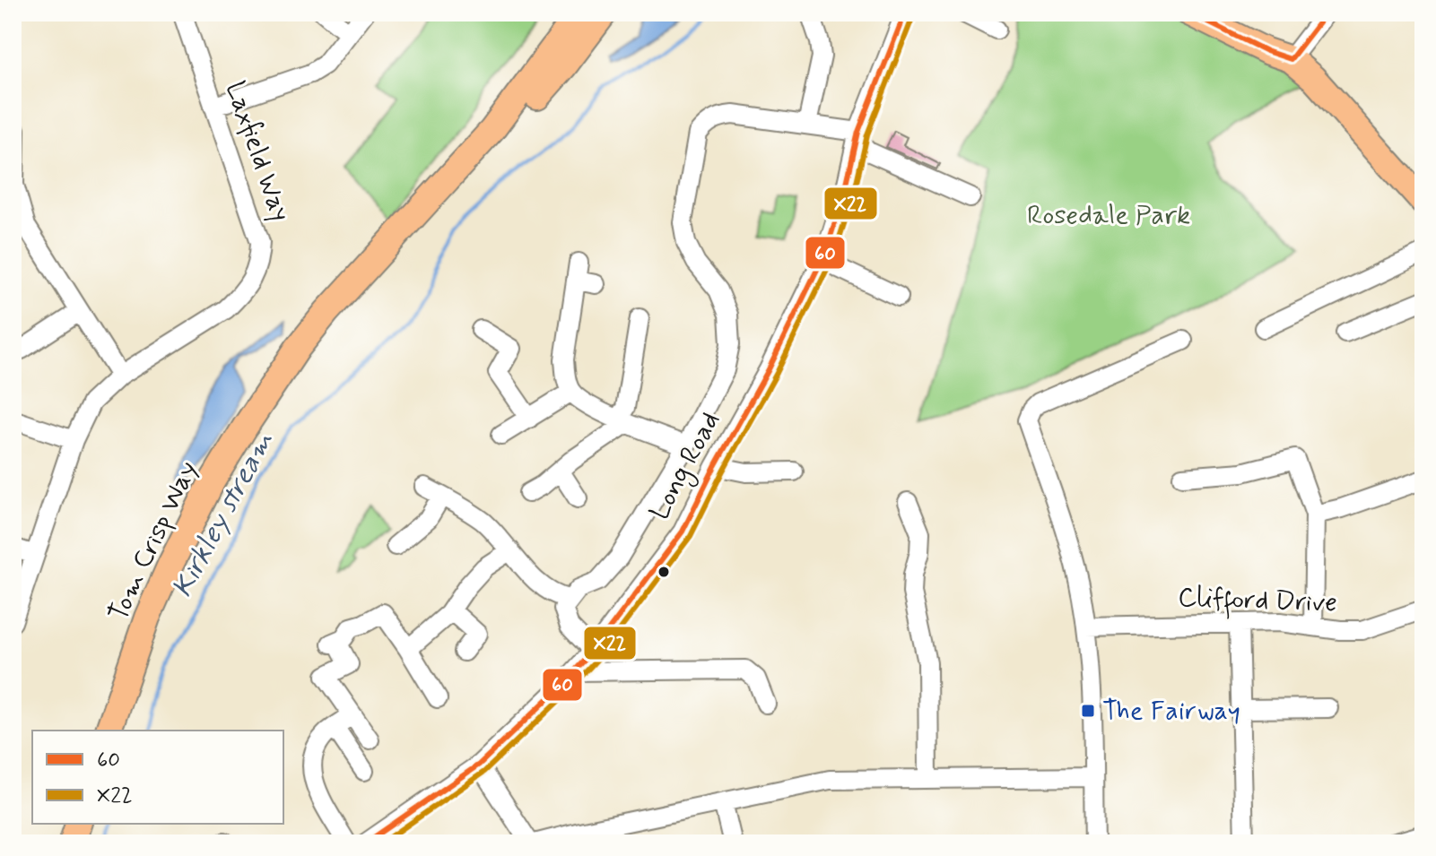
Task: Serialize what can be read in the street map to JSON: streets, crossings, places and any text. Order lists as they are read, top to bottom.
{
  "streets": {
    "highway": ["Tom Crisp Way"],
    "street": ["Laxfield Way", "Long Road", "Clifford Drive"]
  },
  "water": ["Kirkley stream"],
  "parks": ["Rosedale Park"],
  "places": {
    "transit": ["The Fairway"]
  },
  "lines": ["transit line 60", "transit line X22"],
  "legend": ["60", "X22"]
}
